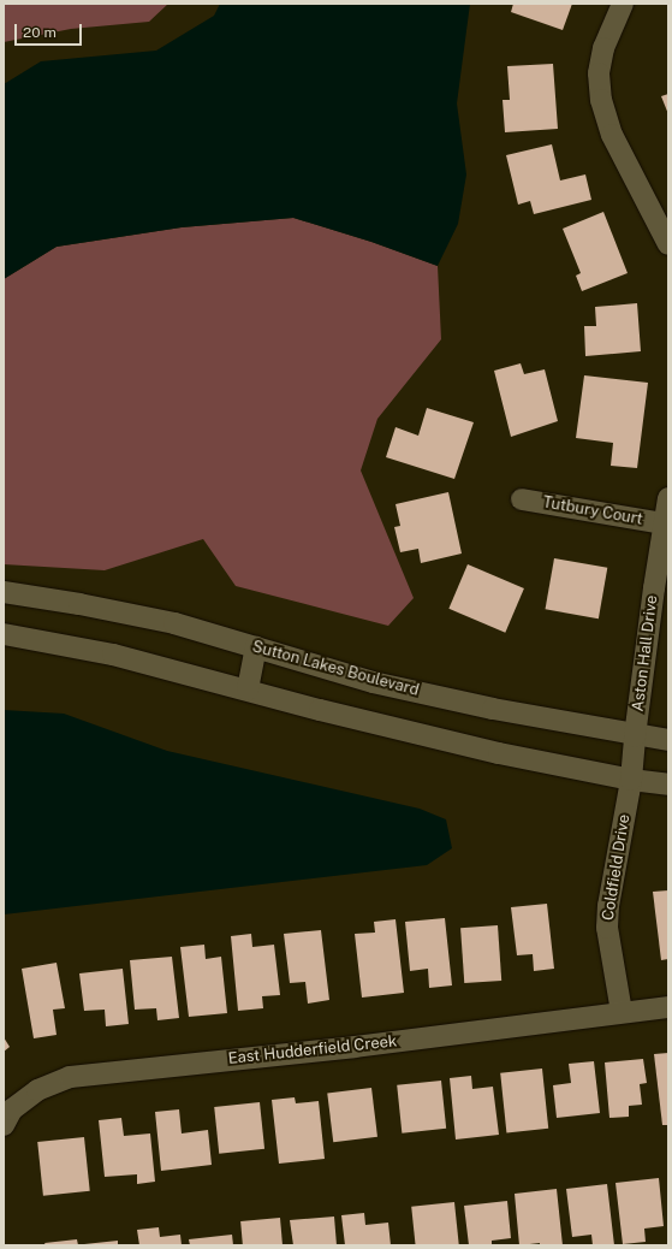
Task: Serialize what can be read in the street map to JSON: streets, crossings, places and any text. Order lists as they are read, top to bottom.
{
  "streets": {
    "street": [
      "Tutbury Court",
      "Aston Hall Drive",
      "Sutton Lakes Boulevard",
      "Coldfield Drive",
      "East Hudderfield Creek"
    ]
  },
  "crossings": [
    ["Tutbury Court", "Aston Hall Drive"],
    ["Aston Hall Drive", "Sutton Lakes Boulevard"],
    ["Aston Hall Drive", "Coldfield Drive"],
    ["Coldfield Drive", "East Hudderfield Creek"]
  ],
  "scale_bar": "20 m"
}
